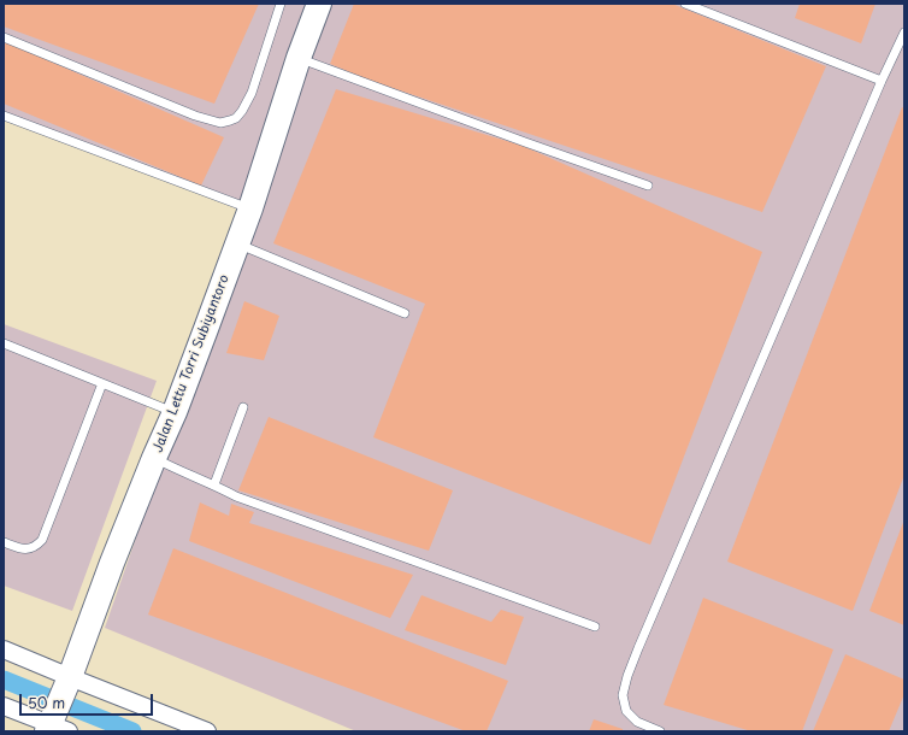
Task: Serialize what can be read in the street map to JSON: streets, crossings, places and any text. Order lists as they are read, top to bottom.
{
  "streets": {
    "main road": ["Jalan Lettu Torri Subiyantoro"]
  },
  "scale_bar": "50 m"
}
